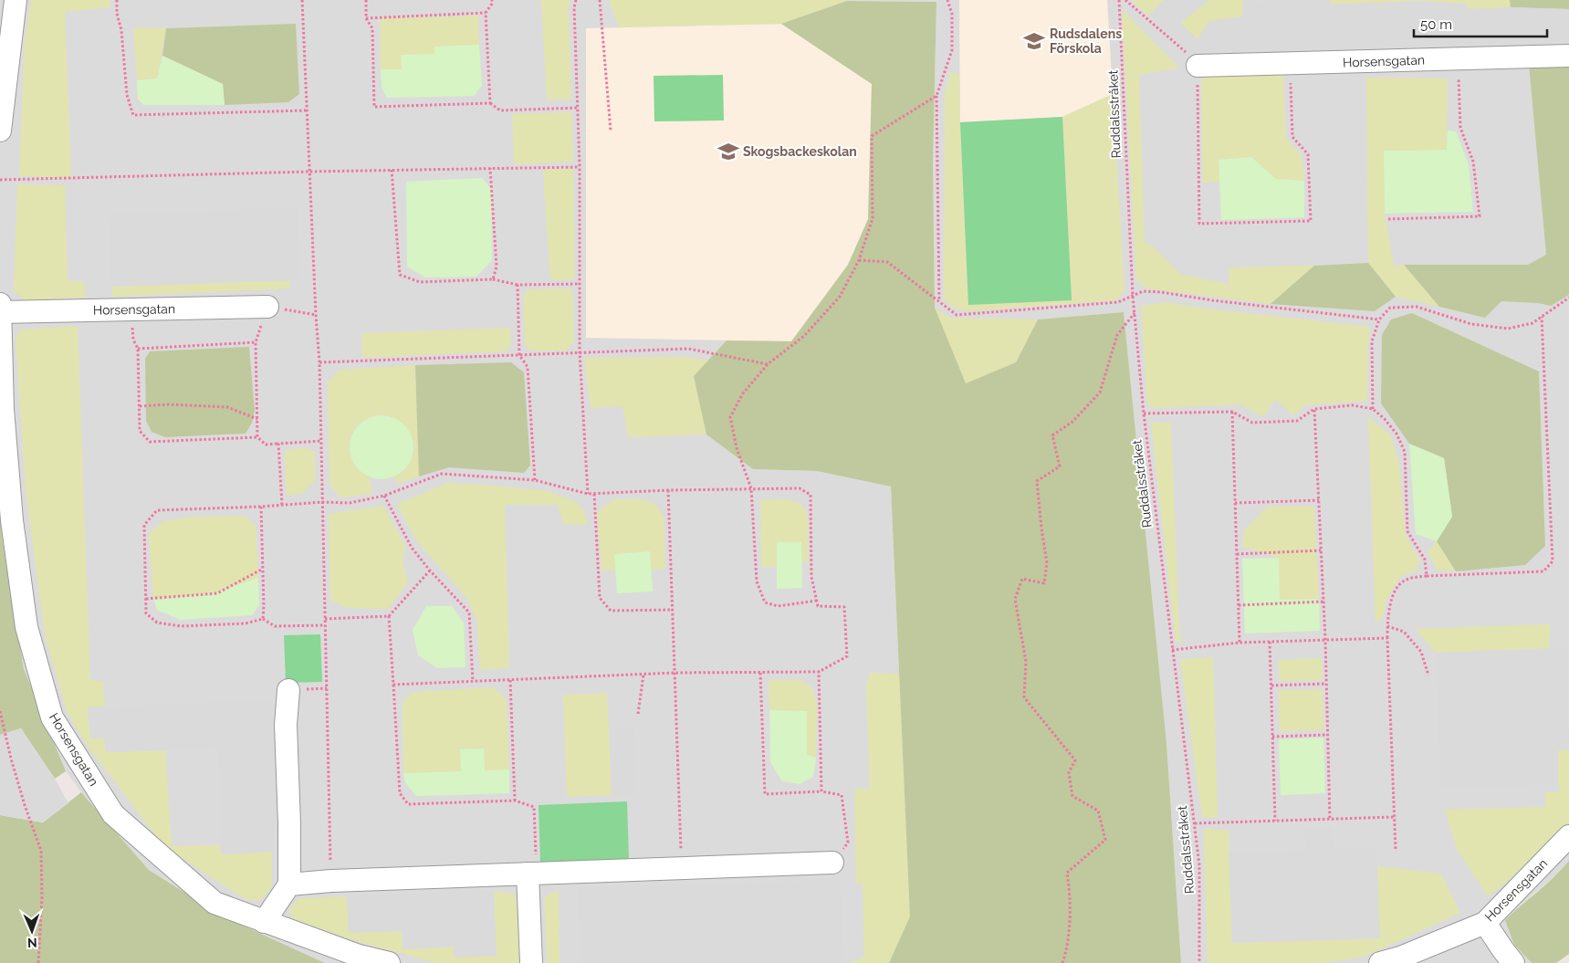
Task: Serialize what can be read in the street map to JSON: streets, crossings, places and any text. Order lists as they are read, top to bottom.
{
  "streets": {
    "street": ["Horsensgatan"],
    "path": ["Ruddalsstråket"]
  },
  "places": {
    "school or university": ["Rudsdalens Förskola", "Skogsbackeskolan"]
  },
  "scale_bar": "50 m",
  "north": "bottom"
}
